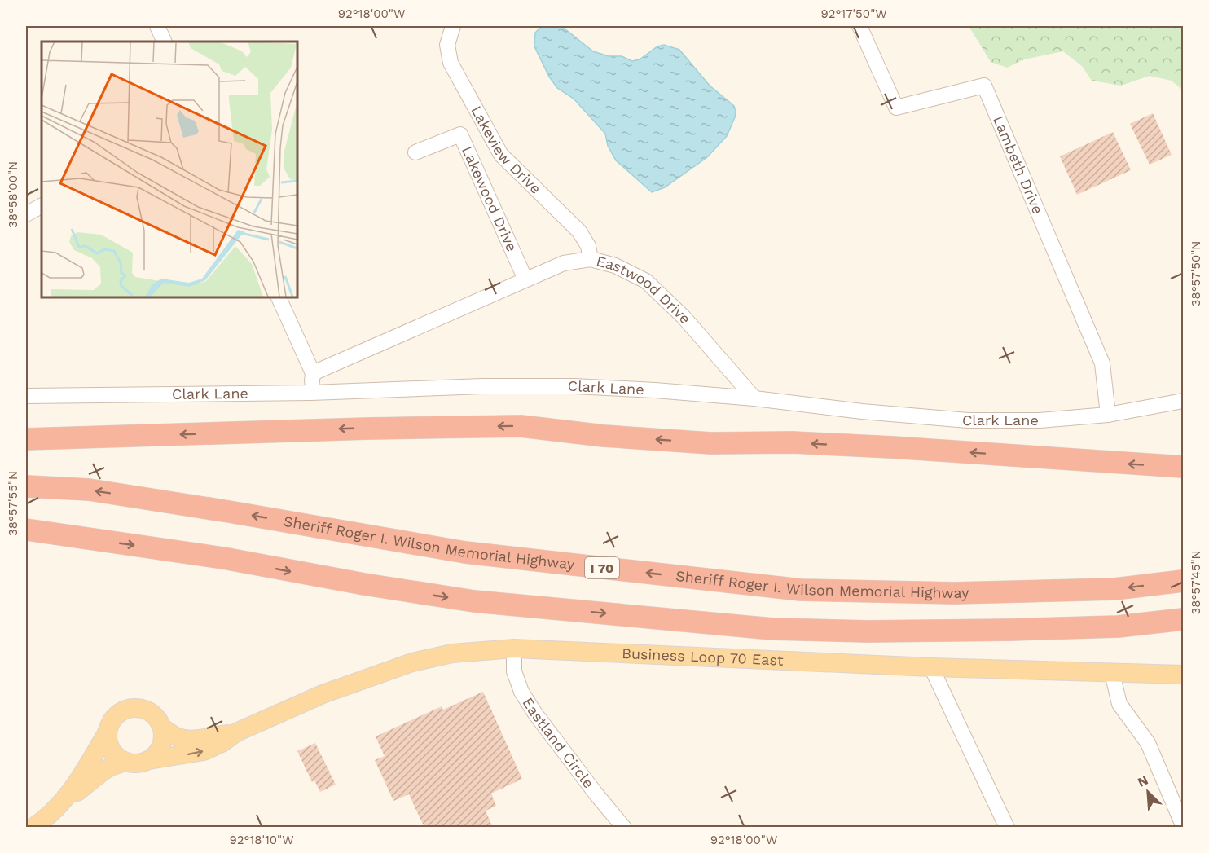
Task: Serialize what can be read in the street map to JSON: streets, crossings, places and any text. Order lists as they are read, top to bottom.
{
  "streets": {
    "highway": ["Sheriff Roger I. Wilson Memorial Highway", "I 70"],
    "main road": ["Business Loop 70 East"],
    "street": [
      "Lakeview Drive",
      "Lambeth Drive",
      "Lakewood Drive",
      "Eastwood Drive",
      "Clark Lane",
      "Eastland Circle"
    ]
  },
  "crossings": [
    ["Lakeview Drive", "Eastwood Drive"],
    ["Lambeth Drive", "Clark Lane"],
    ["Lakewood Drive", "Eastwood Drive"],
    ["Eastwood Drive", "Clark Lane"],
    ["Business Loop 70 East", "Eastland Circle"]
  ],
  "north": "top left",
  "coordinates": [
    "92°18'00\"W",
    "92°17'50\"W",
    "38°58'00\"N",
    "38°57'50\"N",
    "38°57'55\"N",
    "38°57'45\"N",
    "92°18'10\"W"
  ]
}
